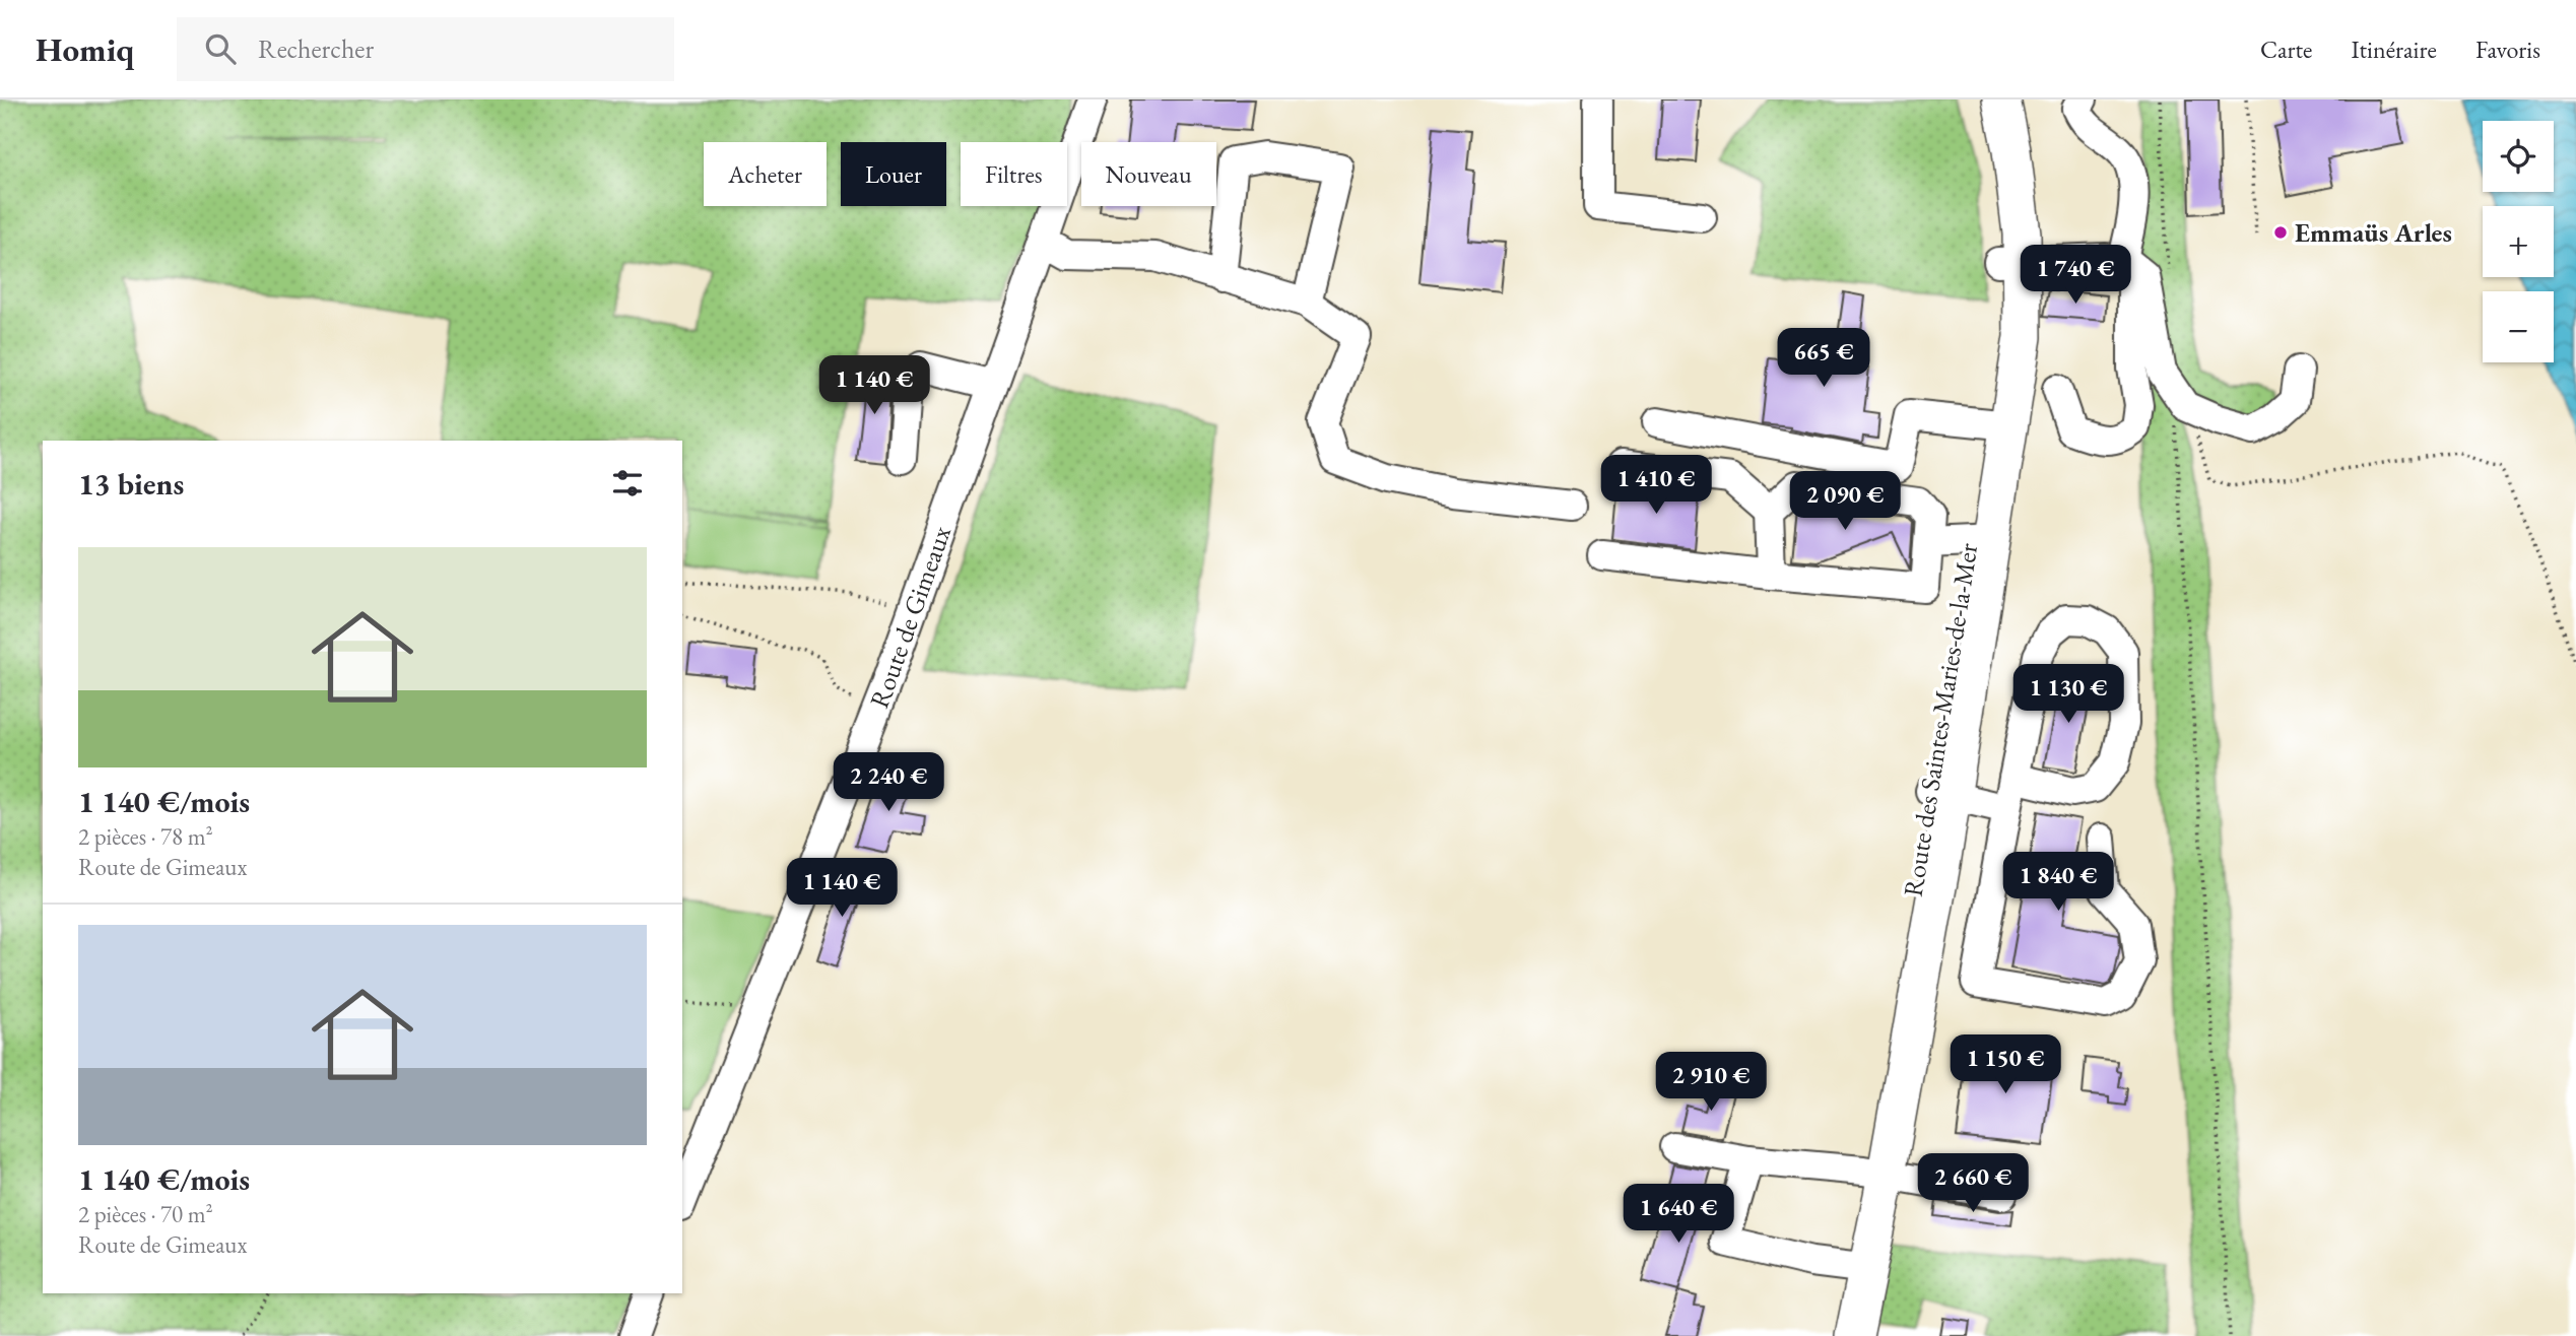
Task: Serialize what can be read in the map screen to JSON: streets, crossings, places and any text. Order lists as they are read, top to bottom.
{
  "streets": {
    "main road": ["Route des Saintes-Maries-de-la-Mer"],
    "street": ["Route de Gimeaux"]
  },
  "places": ["Emmaüs Arles"],
  "page": {
    "header": "Homiq",
    "search": "Rechercher",
    "nav": ["Carte", "Itinéraire", "Favoris"],
    "map_buttons": ["+", "−"],
    "chip": [
      "Acheter",
      "Louer",
      "Filtres",
      "Nouveau"
    ],
    "price": [
      "1 740 €",
      "665 €",
      "1 140 €",
      "1 410 €",
      "2 090 €",
      "1 130 €",
      "2 240 €",
      "1 840 €",
      "1 140 €",
      "1 150 €",
      "2 910 €",
      "2 660 €",
      "1 640 €"
    ],
    "heading": "13 biens",
    "list": [
      {
        "name": "1 140 €/mois",
        "note": "2 pièces · 78 m² · Route de Gimeaux"
      },
      {
        "name": "1 140 €/mois",
        "note": "2 pièces · 70 m² · Route de Gimeaux"
      }
    ]
  }
}
